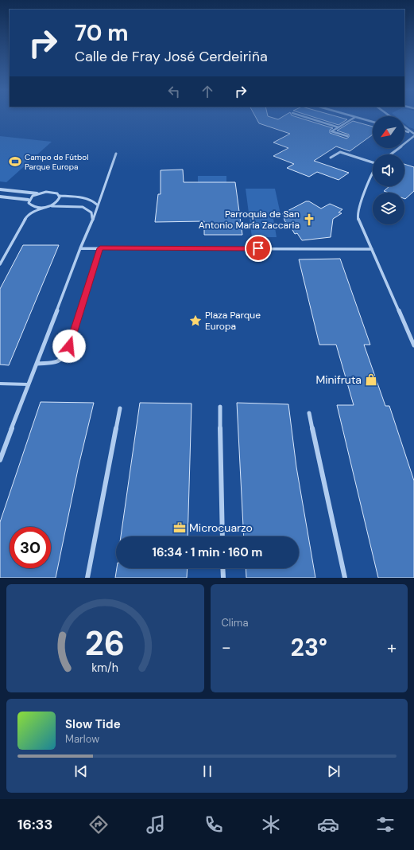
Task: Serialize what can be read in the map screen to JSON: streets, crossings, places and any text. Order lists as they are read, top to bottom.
{
  "places": {
    "sports": ["Campo de Fútbol Parque Europa"],
    "church": ["Parroquia de San Antonio María Zaccaria"],
    "place": ["Plaza Parque Europa"],
    "shop": ["Minifruta"],
    "office": ["Microcuarzo"]
  },
  "north": "bottom left",
  "page": {
    "turn": ["70 m", "Calle de Fray José Cerdeiriña"],
    "limit": "30",
    "trip": "16:34 · 1 min · 160 m",
    "tile": "Clima",
    "heat": ["−", "23°", "+"],
    "song": ["Slow Tide", "Marlow"],
    "tabs": "16:33",
    "gauge": ["26", "km/h"]
  }
}
